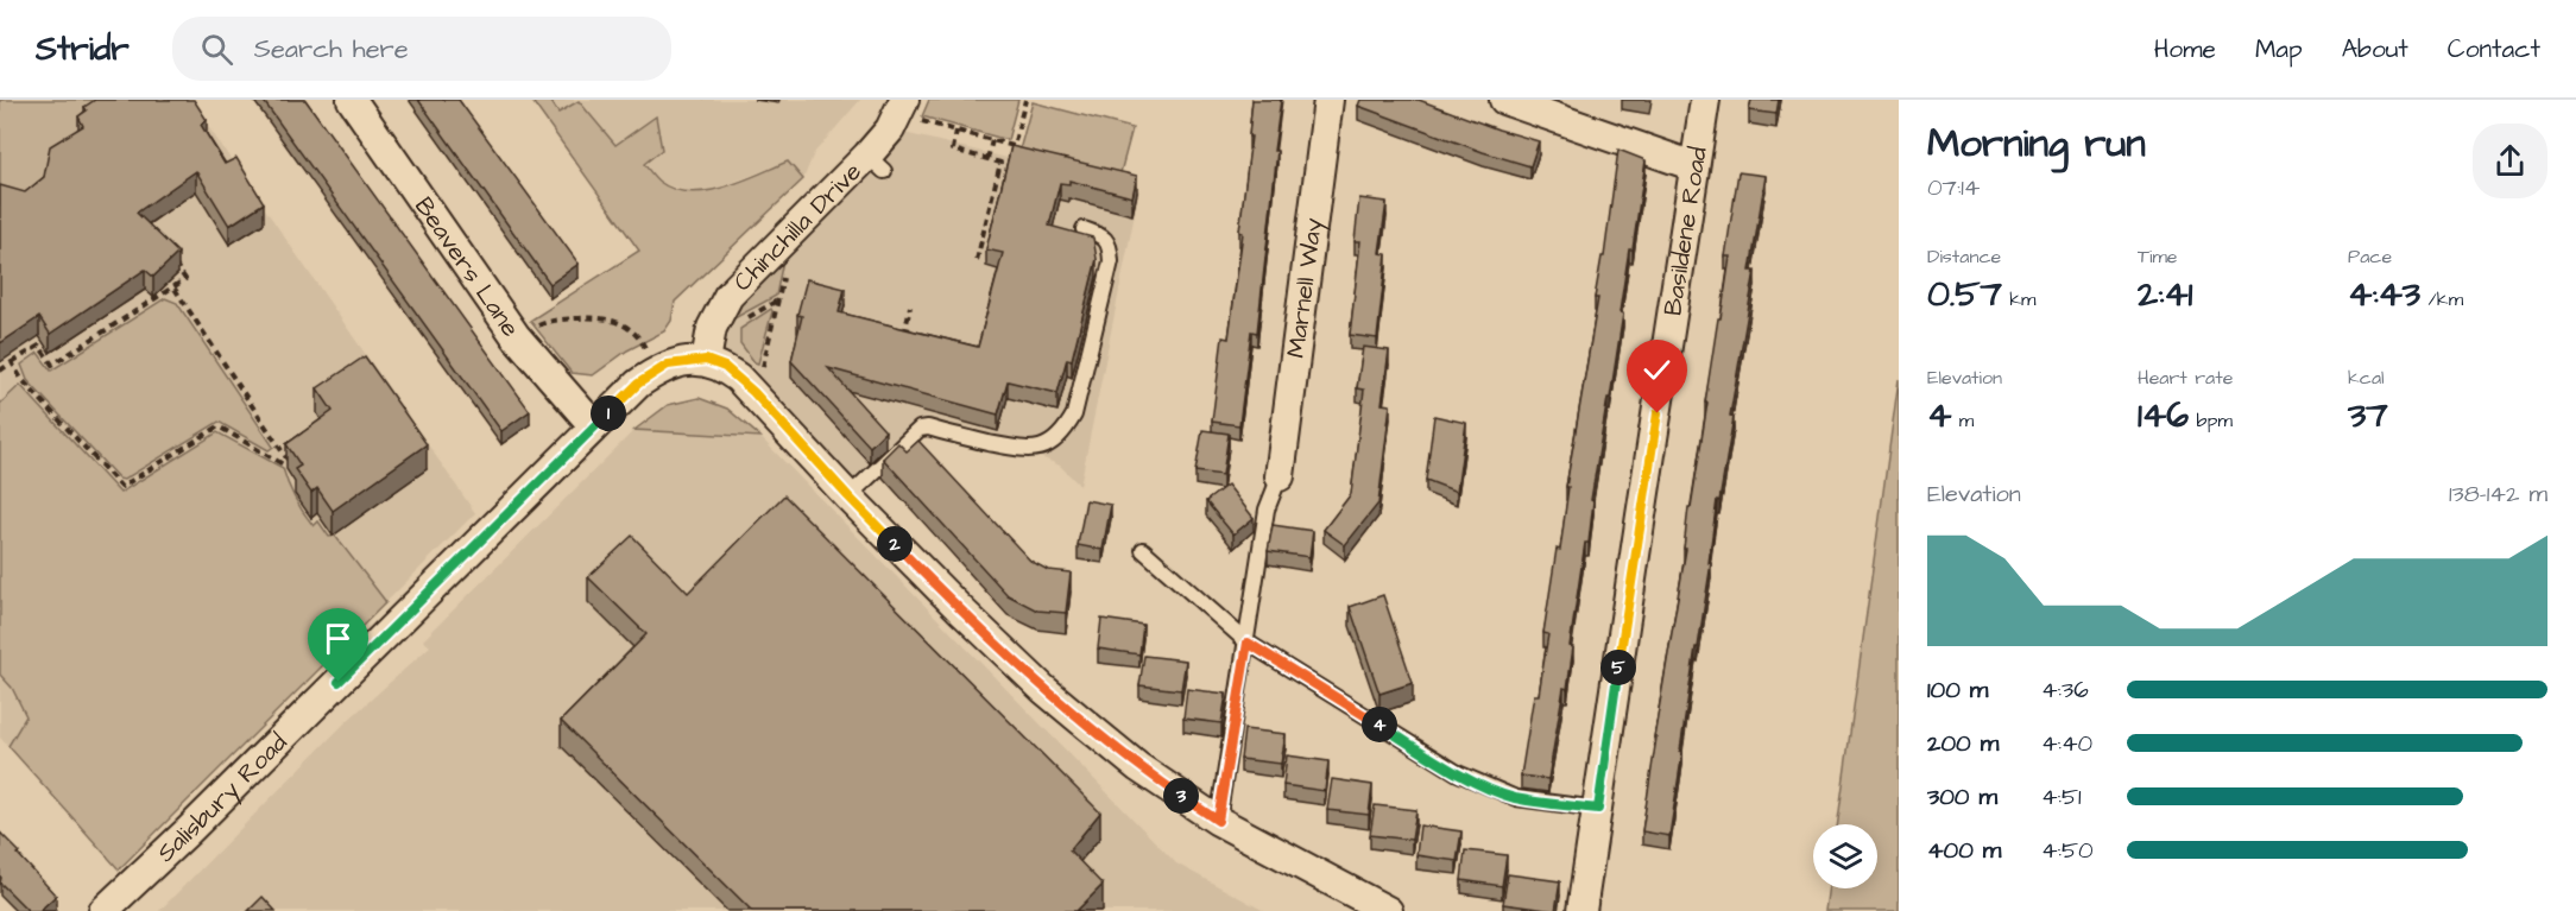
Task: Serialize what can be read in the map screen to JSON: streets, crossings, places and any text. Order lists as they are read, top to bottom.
{
  "streets": {
    "street": [
      "Chinchilla Drive",
      "Basildene Road",
      "Beavers Lane",
      "Marnell Way",
      "Salisbury Road"
    ]
  },
  "crossings": [
    ["Beavers Lane", "Salisbury Road"]
  ],
  "page": {
    "header": "Stridr",
    "search": "Search here",
    "nav": [
      "Home",
      "Map",
      "About",
      "Contact"
    ],
    "heading": ["Morning run", "07:14"],
    "stats": [
      ["Distance", "0.57 km"],
      ["Time", "2:41"],
      ["Pace", "4:43 /km"],
      ["Elevation", "4 m"],
      ["Heart rate", "146 bpm"],
      ["kcal", "37"]
    ],
    "pins": [
      "1",
      "2",
      "5",
      "4",
      "3"
    ],
    "chart": ["Elevation", "138–142 m"],
    "list": [
      {
        "name": "100 m",
        "note": "4:36"
      },
      {
        "name": "200 m",
        "note": "4:40"
      },
      {
        "name": "300 m",
        "note": "4:51"
      },
      {
        "name": "400 m",
        "note": "4:50"
      }
    ]
  }
}
